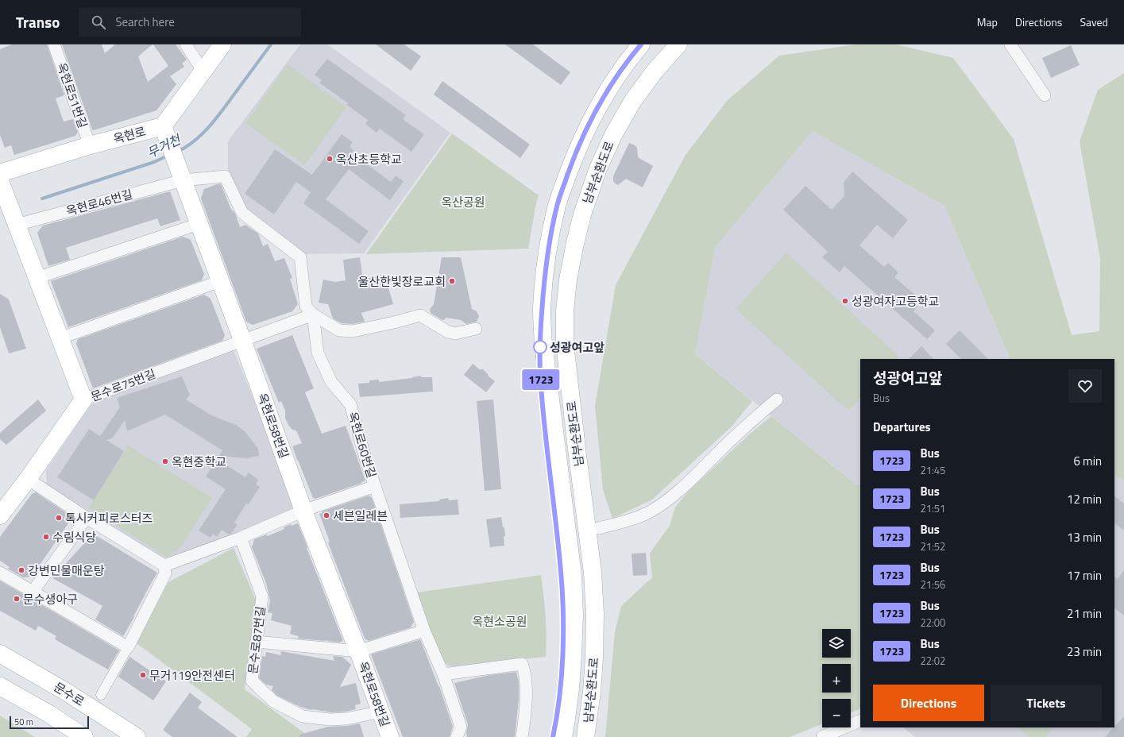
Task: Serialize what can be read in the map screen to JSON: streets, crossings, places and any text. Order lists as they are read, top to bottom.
{
  "streets": {
    "main road": [
      "옥현로",
      "남부순환도로",
      "문수로75번길",
      "옥현로58번길",
      "문수로"
    ],
    "street": [
      "옥현로51번길",
      "옥현로46번길",
      "옥현로60번길",
      "문수로87번길"
    ]
  },
  "crossings": [
    ["옥현로51번길", "옥현로"],
    ["옥현로", "옥현로58번길"],
    ["옥현로46번길", "옥현로58번길"],
    ["옥현로46번길", "옥현로60번길"],
    ["문수로75번길", "옥현로58번길"],
    ["옥현로58번길", "옥현로60번길"],
    ["옥현로58번길", "문수로87번길"]
  ],
  "water": ["무거천"],
  "parks": ["옥산공원", "옥현소공원"],
  "places": [
    "옥산초등학교",
    "울산한빛장로교회",
    "성광여자고등학교",
    "성광여고앞",
    "옥현중학교",
    "세븐일레븐",
    "톡시커피로스터즈",
    "수림식당",
    "강변민물매운탕",
    "문수생아구",
    "무거119안전센터"
  ],
  "lines": ["bus line 1723"],
  "scale_bar": "50 m",
  "page": {
    "header": "Transo",
    "search": "Search here",
    "nav": ["Map", "Directions", "Saved"],
    "on_map": "1723",
    "heading": [
      ["성광여고앞", "Bus"],
      "Departures"
    ],
    "list": [
      {
        "mark": "1723",
        "name": "Bus",
        "note": "21:45",
        "value": "6 min"
      },
      {
        "mark": "1723",
        "name": "Bus",
        "note": "21:51",
        "value": "12 min"
      },
      {
        "mark": "1723",
        "name": "Bus",
        "note": "21:52",
        "value": "13 min"
      },
      {
        "mark": "1723",
        "name": "Bus",
        "note": "21:56",
        "value": "17 min"
      },
      {
        "mark": "1723",
        "name": "Bus",
        "note": "22:00",
        "value": "21 min"
      },
      {
        "mark": "1723",
        "name": "Bus",
        "note": "22:02",
        "value": "23 min"
      }
    ],
    "map_buttons": ["+", "−"],
    "buttons": ["Directions", "Tickets"],
    "scale": "50 m"
  }
}
